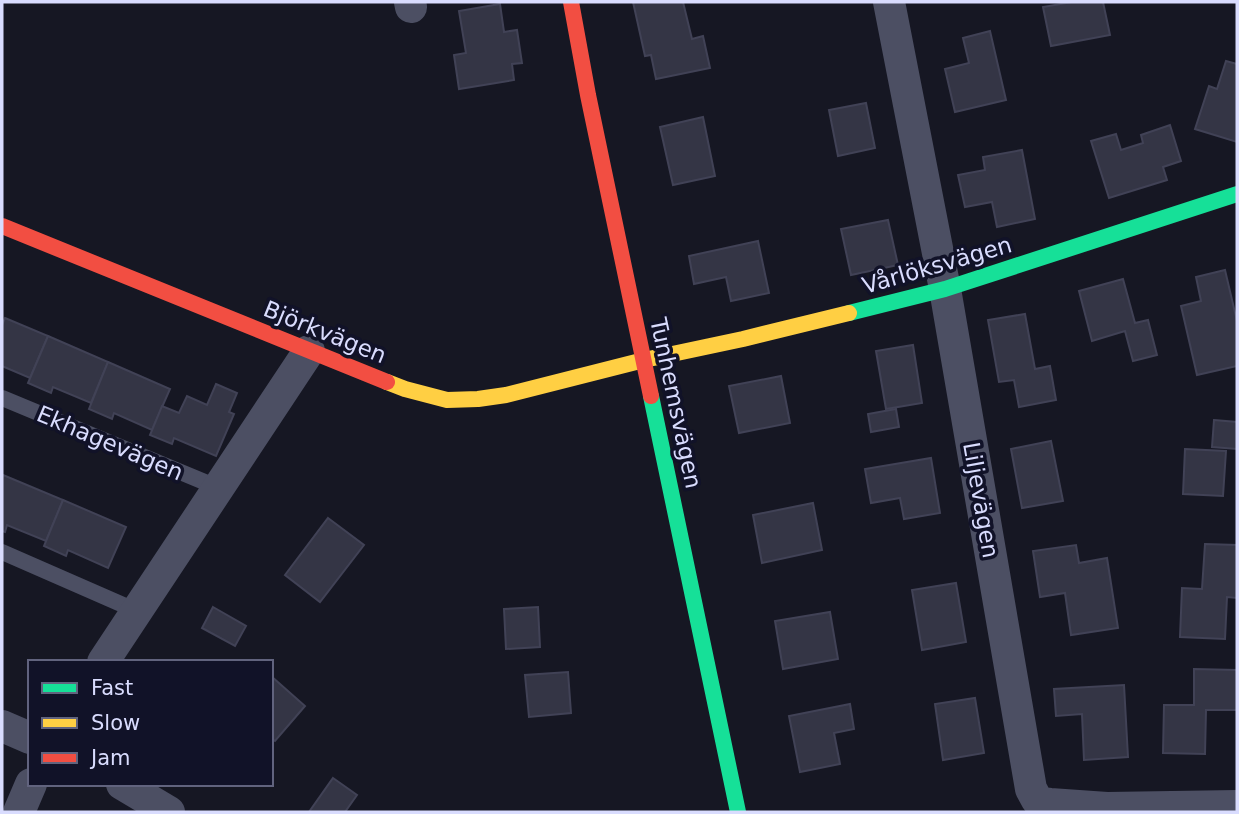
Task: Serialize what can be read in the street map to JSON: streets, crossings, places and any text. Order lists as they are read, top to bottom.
{
  "streets": {
    "street": [
      "Vårlöksvägen",
      "Björkvägen",
      "Tunhemsvägen",
      "Liljevägen"
    ],
    "lane": ["Ekhagevägen"]
  },
  "crossings": [
    ["Vårlöksvägen", "Björkvägen"],
    ["Vårlöksvägen", "Tunhemsvägen"],
    ["Vårlöksvägen", "Liljevägen"],
    ["Björkvägen", "Tunhemsvägen"]
  ],
  "legend": ["Fast", "Slow", "Jam"]
}
